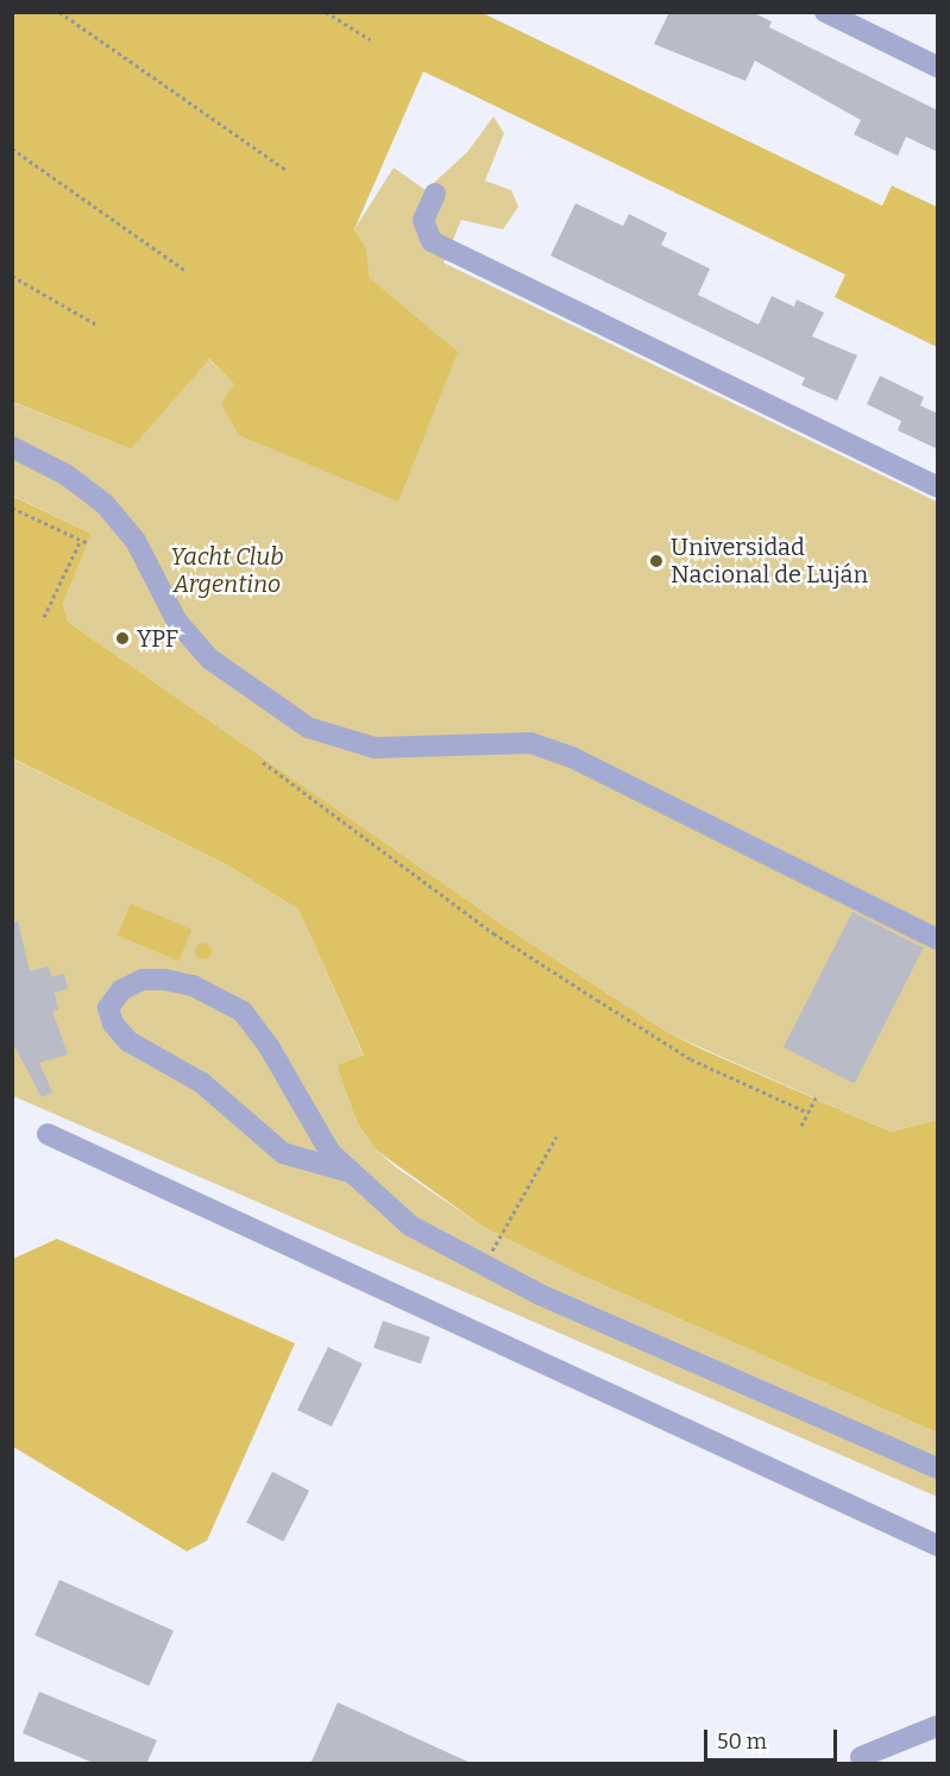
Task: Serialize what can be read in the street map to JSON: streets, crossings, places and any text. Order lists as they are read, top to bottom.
{
  "parks": ["Yacht Club Argentino"],
  "places": ["Universidad Nacional de Luján", "YPF"],
  "scale_bar": "50 m"
}
